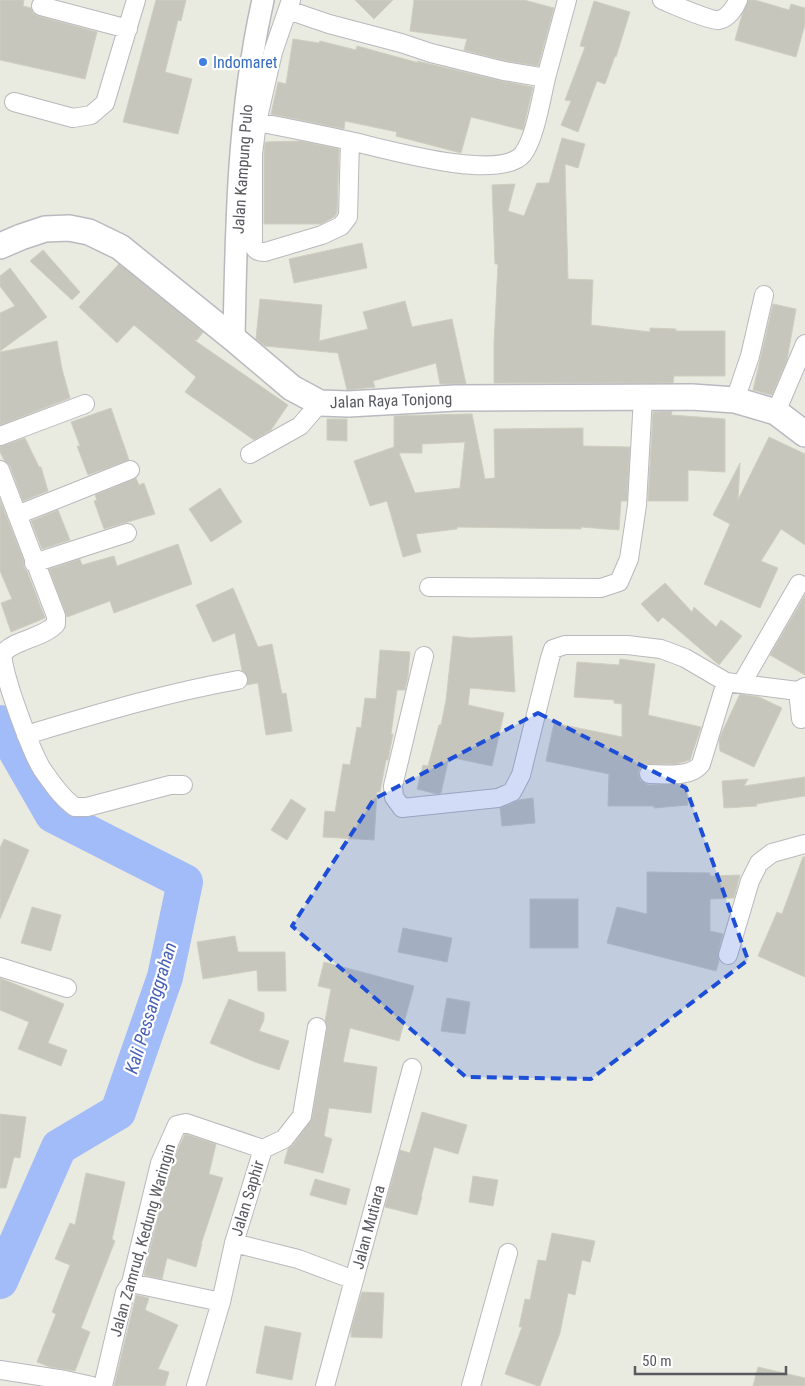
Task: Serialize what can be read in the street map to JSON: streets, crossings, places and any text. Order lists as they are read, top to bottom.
{
  "streets": {
    "main road": ["Jalan Raya Tonjong"],
    "street": [
      "Jalan Kampung Pulo",
      "Jalan Saphir",
      "Jalan Mutiara",
      "Jalan Zamrud, Kedung Waringin"
    ]
  },
  "crossings": [
    ["Jalan Kampung Pulo", "Jalan Raya Tonjong"],
    ["Jalan Saphir", "Jalan Zamrud, Kedung Waringin"]
  ],
  "water": ["Kali Pessanggrahan"],
  "places": ["Indomaret"],
  "scale_bar": "50 m"
}
